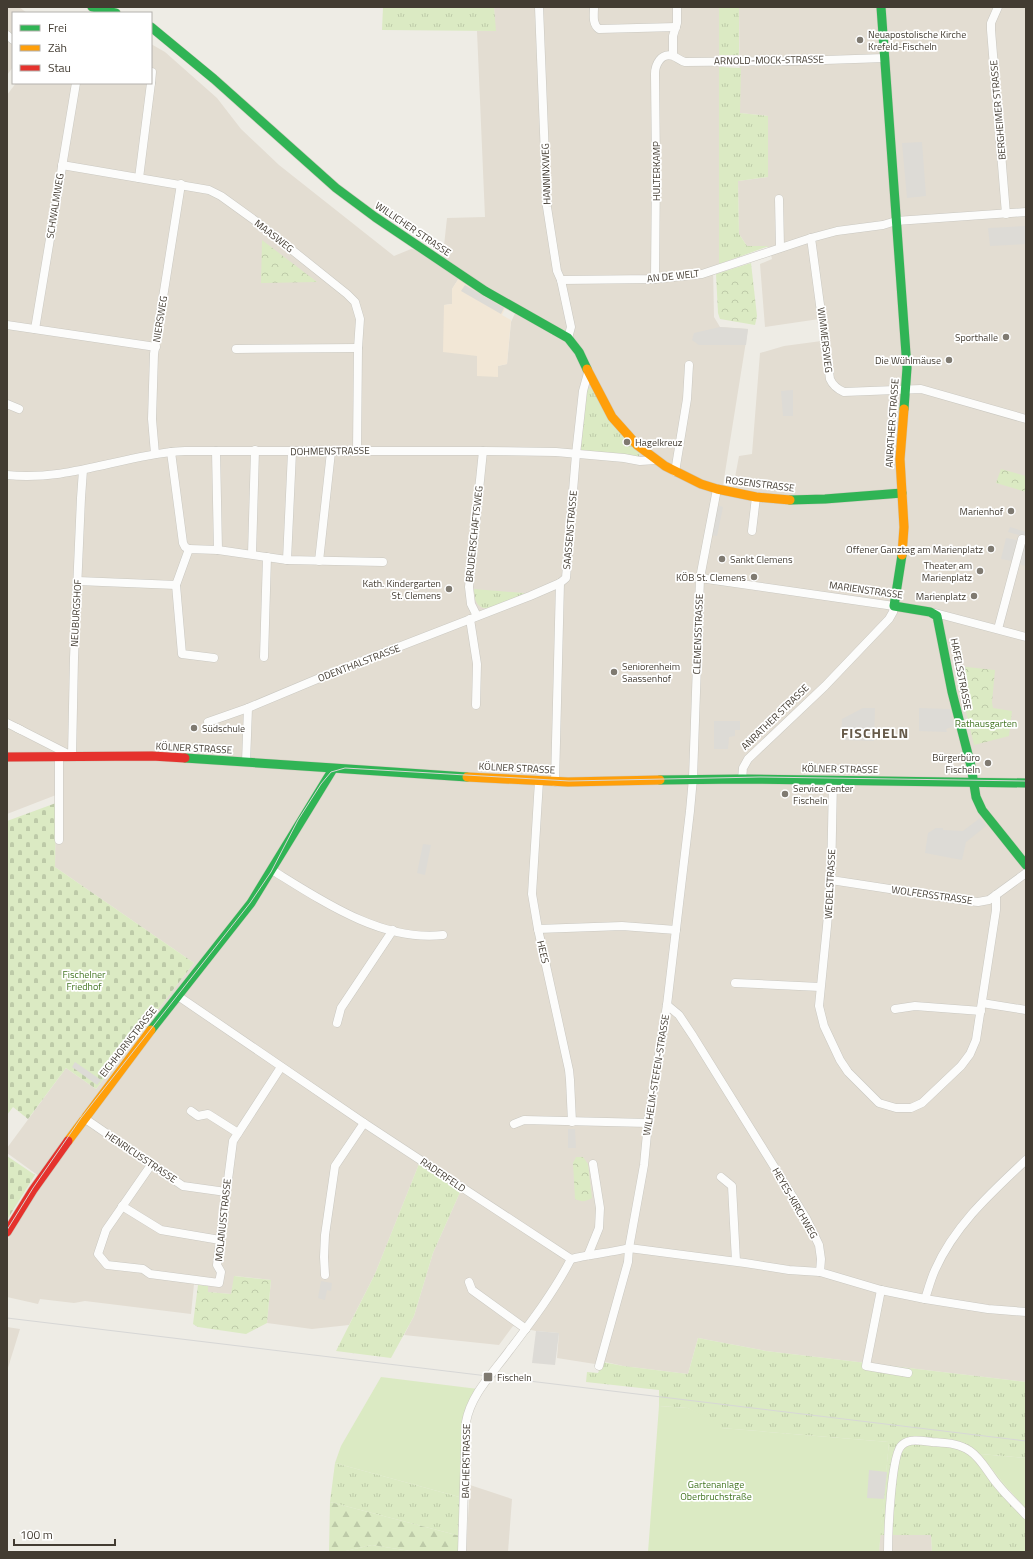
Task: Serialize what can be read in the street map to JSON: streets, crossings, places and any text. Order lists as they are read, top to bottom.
{
  "streets": {
    "main road": [
      "WILLICHER STRASSE",
      "ANRATHER STRASSE",
      "ROSENSTRASSE",
      "MARIENSTRASSE",
      "HAFELSSTRASSE",
      "KÖLNER STRASSE",
      "EICHHORNSTRASSE"
    ],
    "street": [
      "ARNOLD-MOCK-STRASSE",
      "BERGHEIMER STRASSE",
      "HULTERKAMP",
      "HANNINXWEG",
      "SCHWALMWEG",
      "MAASWEG",
      "AN DE WELT",
      "NIERSWEG",
      "WIMMERSWEG",
      "DOHMENSTRASSE",
      "SAASSENSTRASSE",
      "BRUDERSCHAFTSWEG",
      "NEUBURGSHOF",
      "CLEMENSSTRASSE",
      "ODENTHALSTRASSE",
      "WEDELSTRASSE",
      "WOLFERSSTRASSE",
      "HEES",
      "WILHELM-STEFEN-STRASSE",
      "HENRICUSSTRASSE",
      "RADERFELD",
      "HEYES-KIRCHWEG",
      "MOLANUSSTRASSE",
      "BACHERSTRASSE"
    ]
  },
  "crossings": [
    ["ARNOLD-MOCK-STRASSE", "HULTERKAMP"],
    ["ARNOLD-MOCK-STRASSE", "ANRATHER STRASSE"],
    ["BERGHEIMER STRASSE", "AN DE WELT"],
    ["HULTERKAMP", "AN DE WELT"],
    ["HANNINXWEG", "WILLICHER STRASSE"],
    ["HANNINXWEG", "AN DE WELT"],
    ["SCHWALMWEG", "MAASWEG"],
    ["WILLICHER STRASSE", "ROSENSTRASSE"],
    ["WILLICHER STRASSE", "SAASSENSTRASSE"],
    ["MAASWEG", "NIERSWEG"],
    ["MAASWEG", "DOHMENSTRASSE"],
    ["AN DE WELT", "WIMMERSWEG"],
    ["AN DE WELT", "ANRATHER STRASSE"],
    ["NIERSWEG", "DOHMENSTRASSE"],
    ["WIMMERSWEG", "ANRATHER STRASSE"],
    ["ANRATHER STRASSE", "ROSENSTRASSE"],
    ["ANRATHER STRASSE", "MARIENSTRASSE"],
    ["ANRATHER STRASSE", "KÖLNER STRASSE"],
    ["DOHMENSTRASSE", "ROSENSTRASSE"],
    ["DOHMENSTRASSE", "SAASSENSTRASSE"],
    ["DOHMENSTRASSE", "BRUDERSCHAFTSWEG"],
    ["DOHMENSTRASSE", "NEUBURGSHOF"],
    ["ROSENSTRASSE", "CLEMENSSTRASSE"],
    ["SAASSENSTRASSE", "ODENTHALSTRASSE"],
    ["SAASSENSTRASSE", "KÖLNER STRASSE"],
    ["BRUDERSCHAFTSWEG", "ODENTHALSTRASSE"],
    ["MARIENSTRASSE", "CLEMENSSTRASSE"],
    ["MARIENSTRASSE", "HAFELSSTRASSE"],
    ["NEUBURGSHOF", "KÖLNER STRASSE"],
    ["CLEMENSSTRASSE", "KÖLNER STRASSE"],
    ["CLEMENSSTRASSE", "WILHELM-STEFEN-STRASSE"],
    ["HAFELSSTRASSE", "KÖLNER STRASSE"],
    ["KÖLNER STRASSE", "WEDELSTRASSE"],
    ["KÖLNER STRASSE", "HEES"],
    ["KÖLNER STRASSE", "EICHHORNSTRASSE"],
    ["KÖLNER STRASSE", "WILHELM-STEFEN-STRASSE"],
    ["WEDELSTRASSE", "WOLFERSSTRASSE"],
    ["EICHHORNSTRASSE", "HENRICUSSTRASSE"],
    ["EICHHORNSTRASSE", "RADERFELD"],
    ["WILHELM-STEFEN-STRASSE", "HEYES-KIRCHWEG"],
    ["HENRICUSSTRASSE", "MOLANUSSTRASSE"],
    ["RADERFELD", "MOLANUSSTRASSE"]
  ],
  "districts": ["FISCHELN"],
  "parks": ["Rathausgarten", "Fischelner Friedhof", "Gartenanlage Oberbruchstraße"],
  "places": {
    "other": [
      "Neuapostolische Kirche Krefeld-Fischeln",
      "Sporthalle",
      "Die Wühlmäuse",
      "Hagelkreuz",
      "Marienhof",
      "Offener Ganztag am Marienplatz",
      "Sankt Clemens",
      "Theater am Marienplatz",
      "KÖB St. Clemens",
      "Kath. Kindergarten St. Clemens",
      "Marienplatz",
      "Seniorenheim Saassenhof",
      "Südschule",
      "Bürgerbüro Fischeln",
      "Service Center Fischeln"
    ],
    "transit": ["Fischeln"]
  },
  "legend": ["Frei", "Zäh", "Stau"],
  "scale_bar": "100 m"
}
